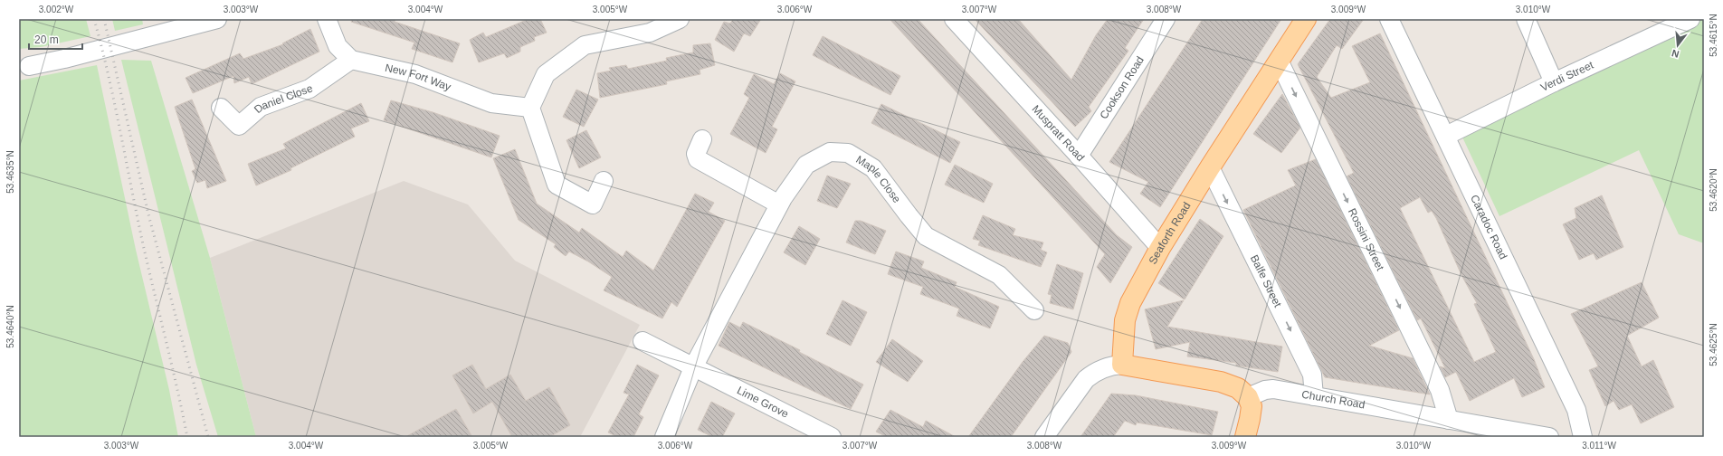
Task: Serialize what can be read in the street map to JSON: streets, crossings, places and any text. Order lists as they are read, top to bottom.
{
  "streets": {
    "main road": ["Seaforth Road"],
    "street": [
      "Verdi Street",
      "New Fort Way",
      "Cookson Road",
      "Daniel Close",
      "Muspratt Road",
      "Maple Close",
      "Caradoc Road",
      "Rossini Street",
      "Balfe Street",
      "Church Road",
      "Lime Grove"
    ]
  },
  "crossings": [
    ["Verdi Street", "Caradoc Road"],
    ["New Fort Way", "Daniel Close"],
    ["Cookson Road", "Muspratt Road"],
    ["Muspratt Road", "Seaforth Road"],
    ["Maple Close", "Lime Grove"],
    ["Seaforth Road", "Rossini Street"],
    ["Seaforth Road", "Balfe Street"],
    ["Rossini Street", "Church Road"],
    ["Balfe Street", "Church Road"]
  ],
  "one_way": ["Rossini Street", "Balfe Street"],
  "scale_bar": "20 m",
  "north": "bottom",
  "coordinates": [
    "3.002°W",
    "3.003°W",
    "3.004°W",
    "3.005°W",
    "3.006°W",
    "3.007°W",
    "3.008°W",
    "3.009°W",
    "3.010°W",
    "53.4615°N",
    "53.4635°N",
    "53.4620°N",
    "53.4640°N",
    "53.4625°N",
    "3.011°W"
  ]
}
